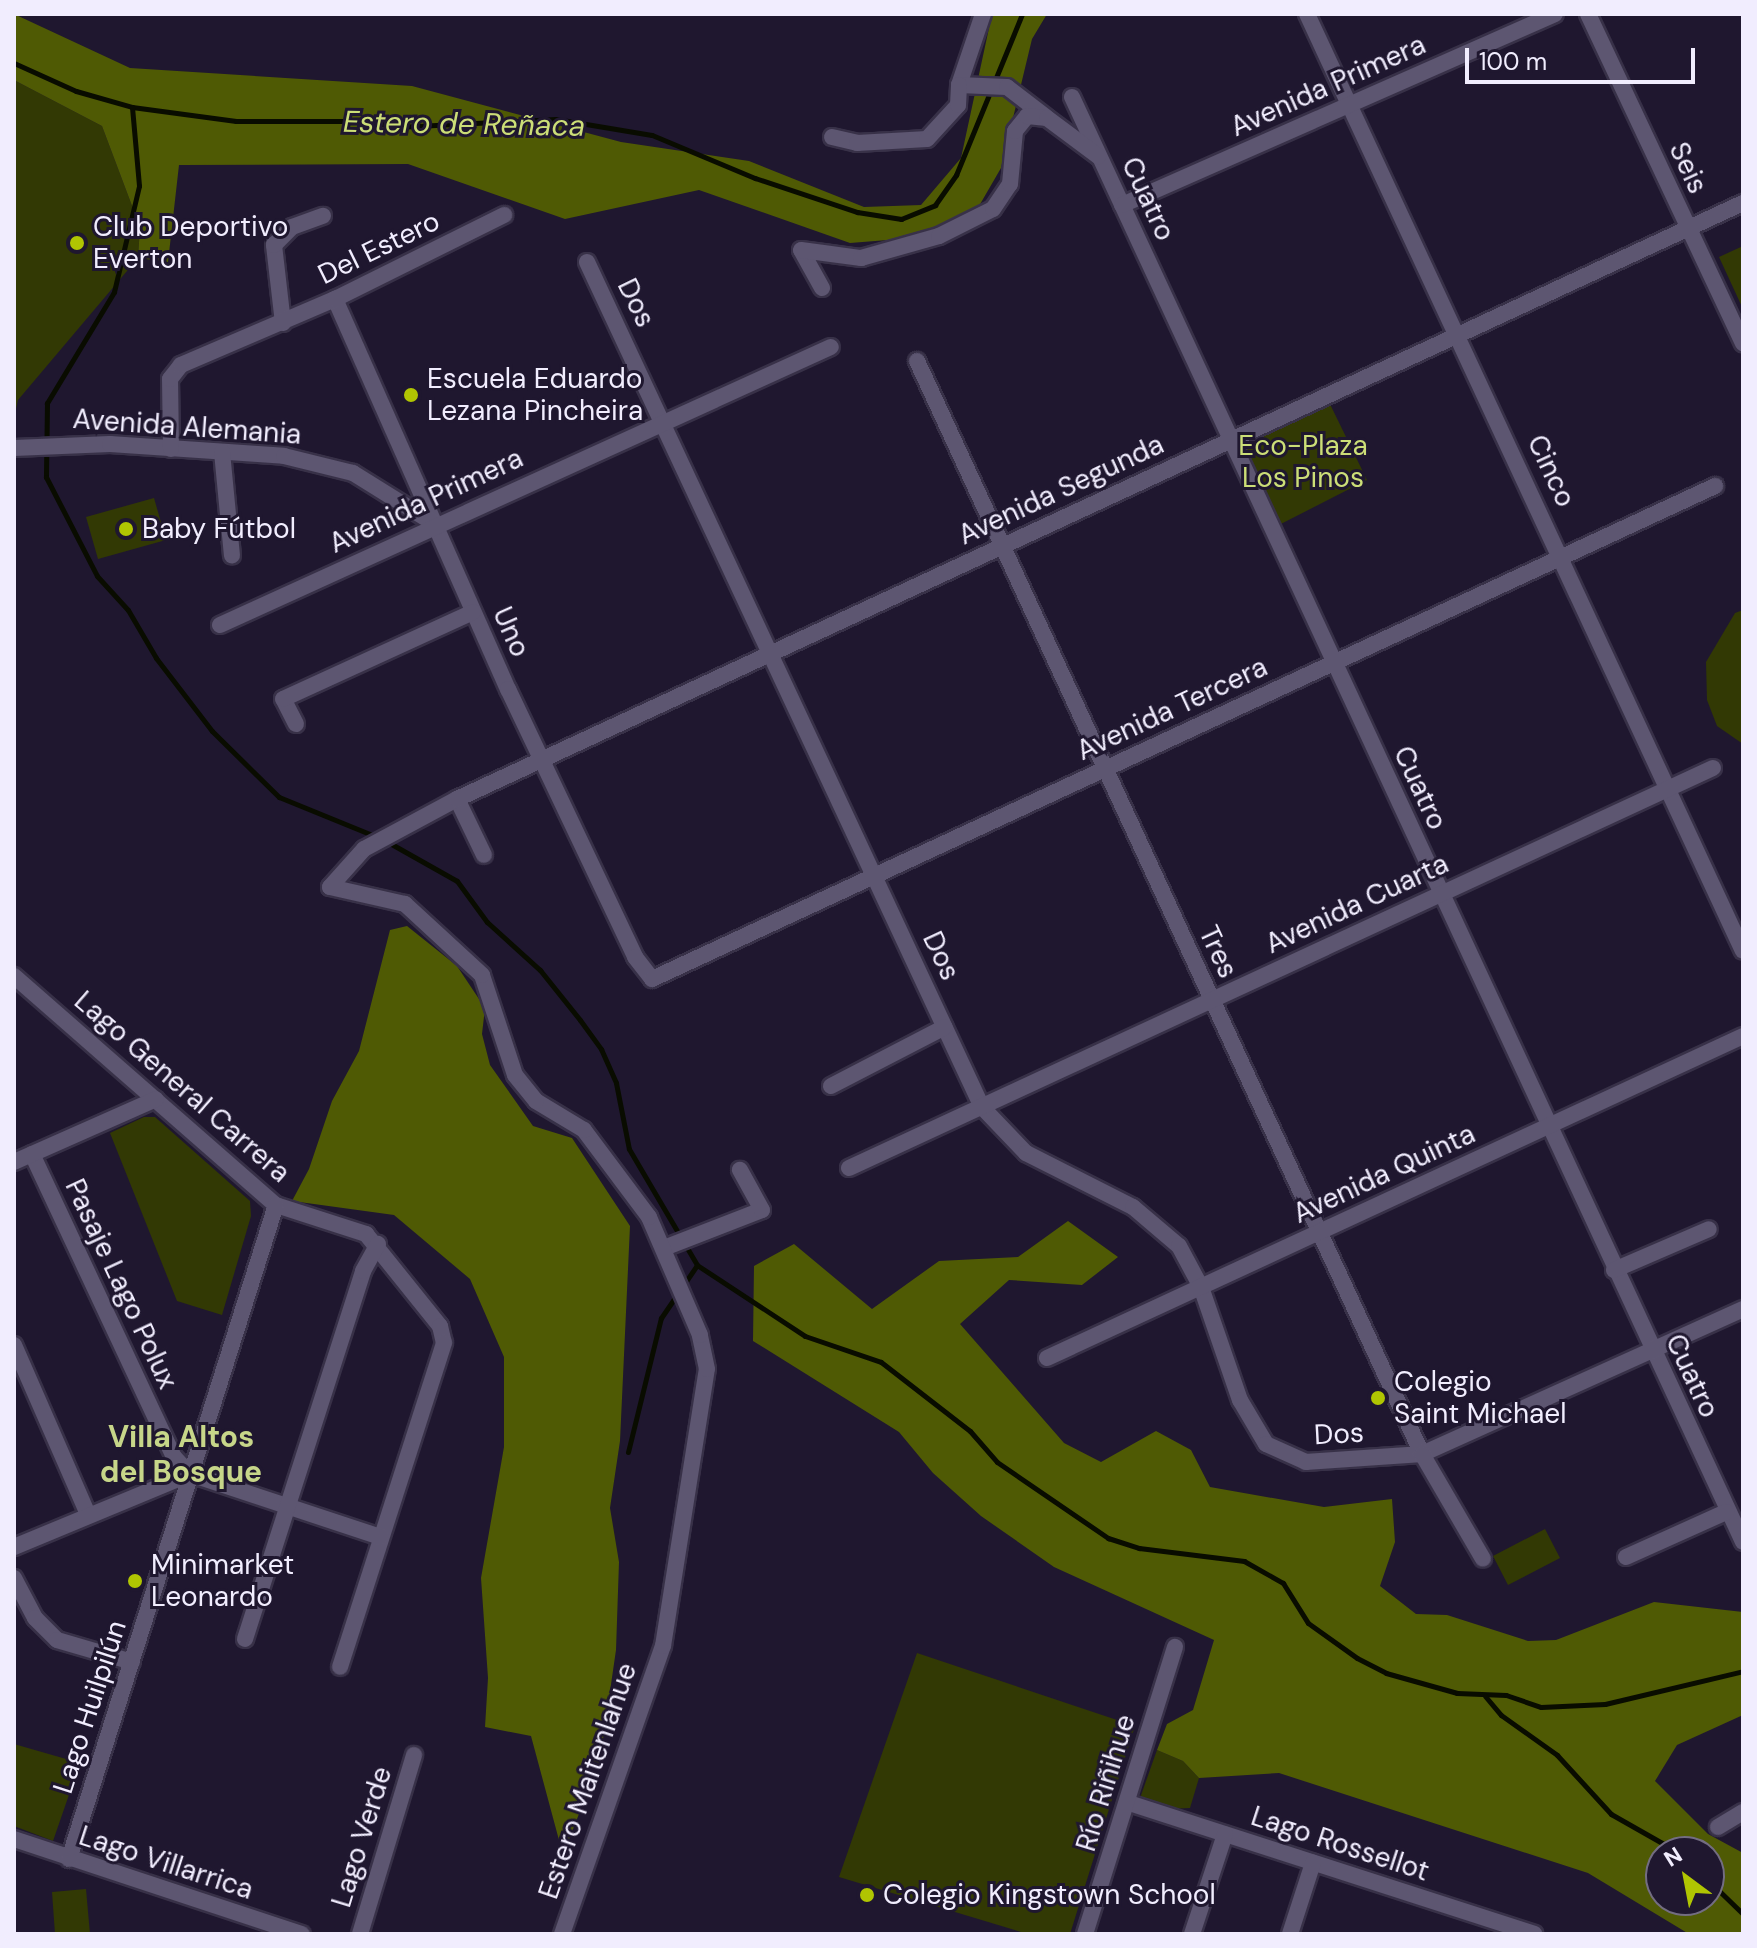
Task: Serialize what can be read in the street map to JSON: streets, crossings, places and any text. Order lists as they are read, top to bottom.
{
  "streets": {
    "street": [
      "Avenida Primera",
      "Seis",
      "Cuatro",
      "Del Estero",
      "Dos",
      "Avenida Alemania",
      "Cinco",
      "Avenida Segunda",
      "Uno",
      "Avenida Tercera",
      "Avenida Cuarta",
      "Tres",
      "Lago General Carrera",
      "Avenida Quinta",
      "Pasaje Lago Polux",
      "Lago Huilpilún",
      "Estero Maitenlahue",
      "Río Riñihue",
      "Lago Verde",
      "Lago Rossellot",
      "Lago Villarrica"
    ]
  },
  "crossings": [
    ["Avenida Primera", "Cuatro"],
    ["Avenida Primera", "Dos"],
    ["Avenida Primera", "Avenida Alemania"],
    ["Avenida Primera", "Cinco"],
    ["Avenida Primera", "Uno"],
    ["Seis", "Avenida Segunda"],
    ["Cuatro", "Dos"],
    ["Cuatro", "Avenida Segunda"],
    ["Cuatro", "Avenida Tercera"],
    ["Cuatro", "Avenida Cuarta"],
    ["Cuatro", "Avenida Quinta"],
    ["Del Estero", "Avenida Alemania"],
    ["Del Estero", "Uno"],
    ["Dos", "Avenida Segunda"],
    ["Dos", "Avenida Tercera"],
    ["Dos", "Avenida Cuarta"],
    ["Dos", "Tres"],
    ["Dos", "Avenida Quinta"],
    ["Avenida Alemania", "Uno"],
    ["Cinco", "Avenida Segunda"],
    ["Cinco", "Avenida Tercera"],
    ["Cinco", "Avenida Cuarta"],
    ["Avenida Segunda", "Uno"],
    ["Avenida Segunda", "Tres"],
    ["Avenida Segunda", "Estero Maitenlahue"],
    ["Uno", "Avenida Tercera"],
    ["Avenida Tercera", "Tres"],
    ["Avenida Cuarta", "Tres"],
    ["Tres", "Avenida Quinta"],
    ["Lago General Carrera", "Lago Huilpilún"],
    ["Pasaje Lago Polux", "Lago Huilpilún"],
    ["Lago Huilpilún", "Lago Villarrica"],
    ["Río Riñihue", "Lago Rossellot"]
  ],
  "districts": ["Villa Altos del Bosque"],
  "water": ["Estero de Reñaca"],
  "parks": ["Eco-Plaza Los Pinos"],
  "places": [
    "Club Deportivo Everton",
    "Escuela Eduardo Lezana Pincheira",
    "Baby Fútbol",
    "Colegio Saint Michael",
    "Minimarket Leonardo",
    "Colegio Kingstown School"
  ],
  "scale_bar": "100 m",
  "north": "top left"
}
